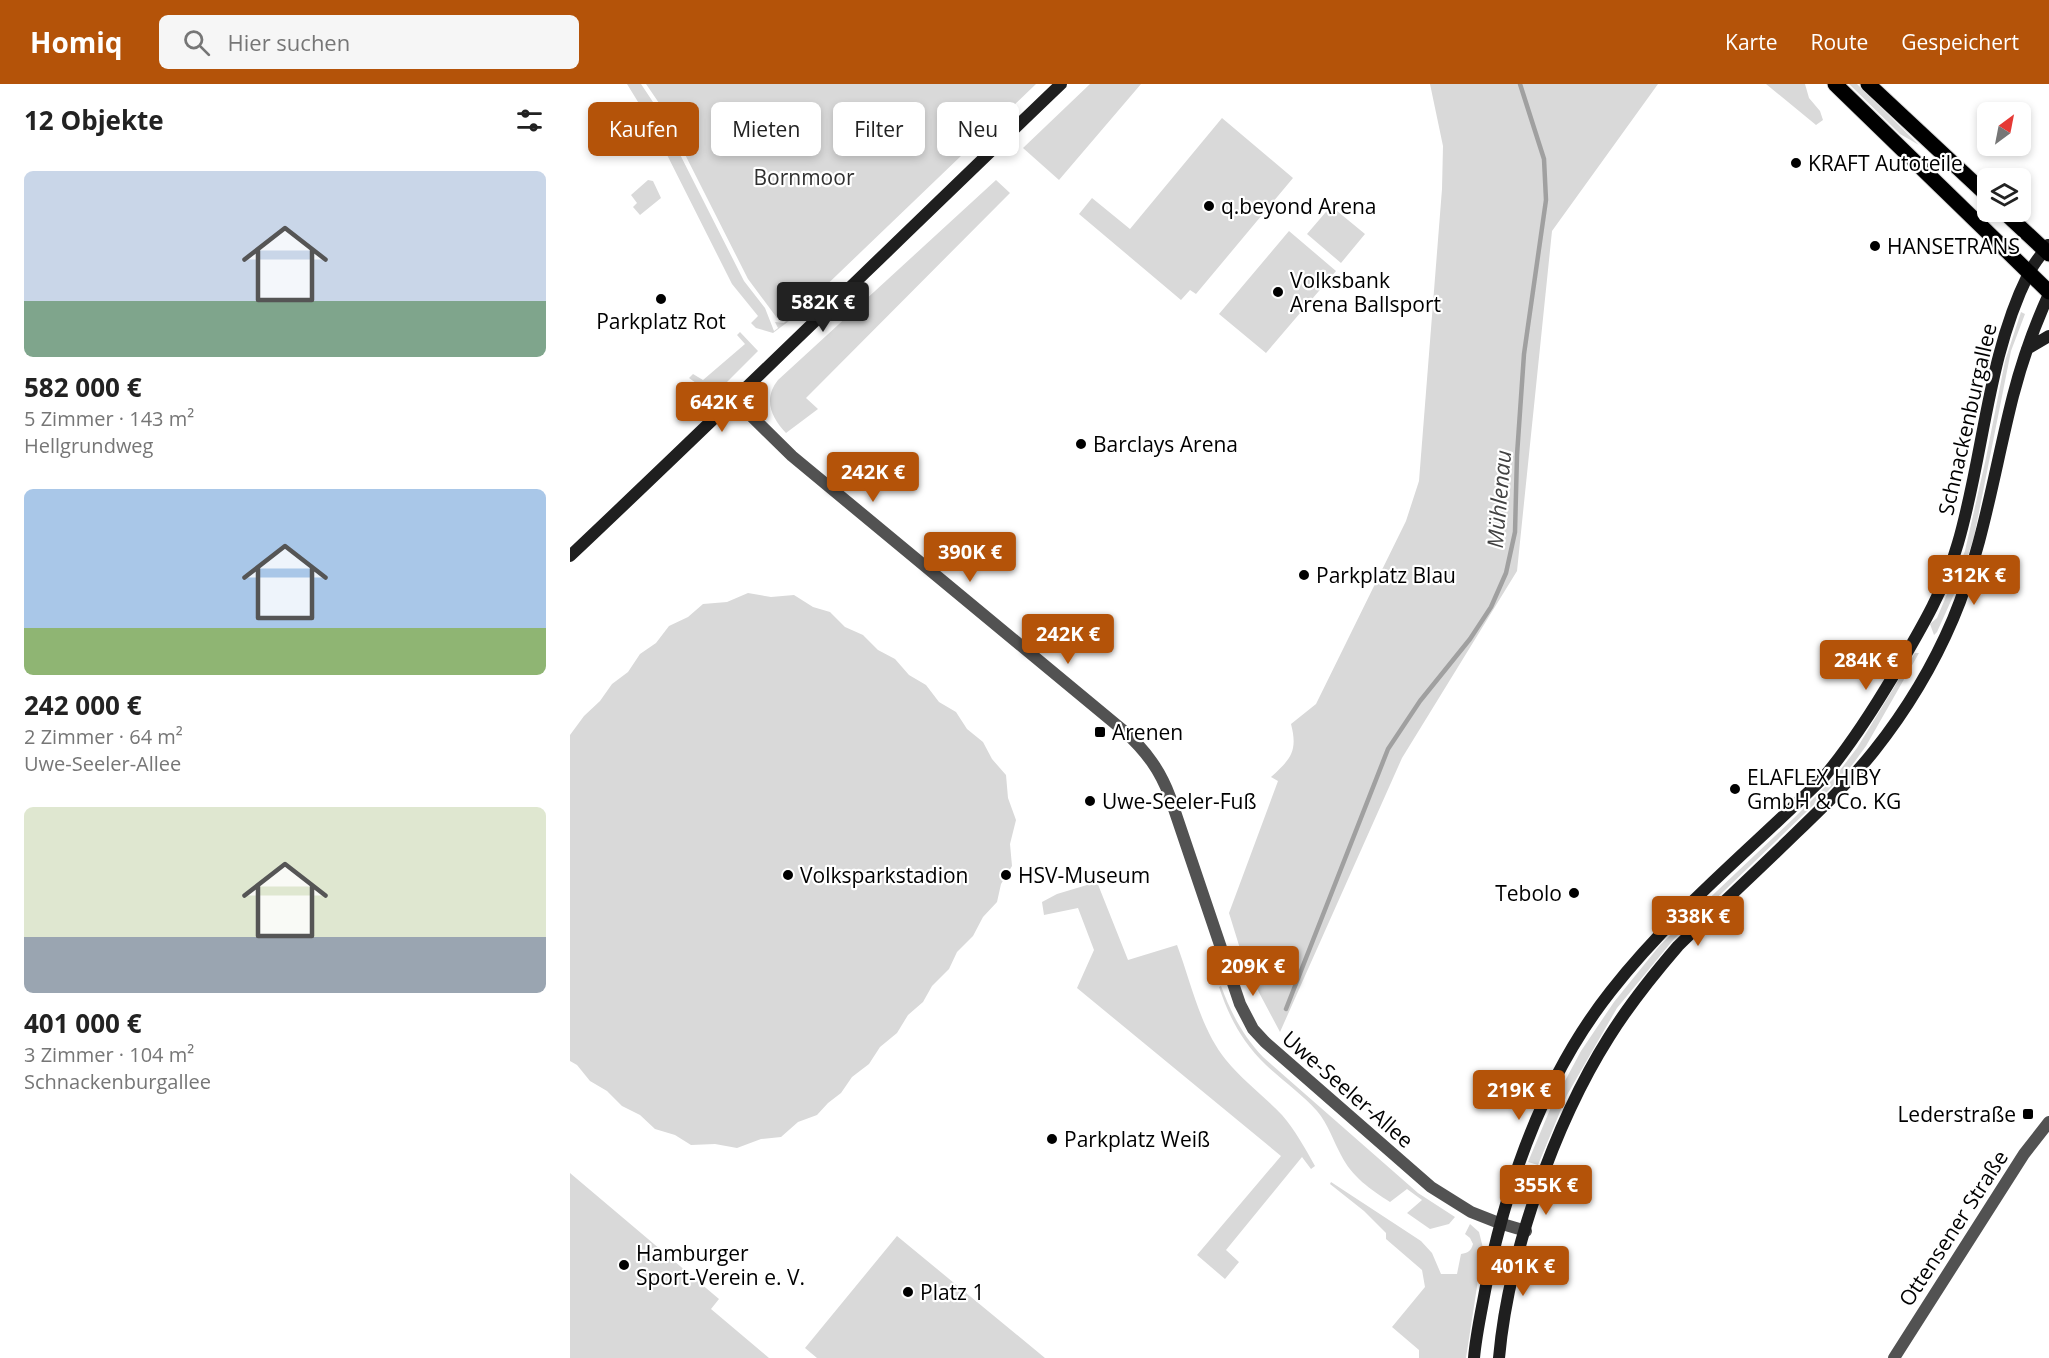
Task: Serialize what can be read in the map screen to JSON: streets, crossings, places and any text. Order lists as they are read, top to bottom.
{
  "streets": {
    "main road": ["Schnackenburgallee"],
    "street": ["Uwe-Seeler-Allee", "Ottensener Straße"]
  },
  "crossings": [
    ["Schnackenburgallee", "Uwe-Seeler-Allee"]
  ],
  "water": ["Mühlenau"],
  "parks": ["Bornmoor"],
  "places": {
    "other": [
      "KRAFT Autoteile",
      "q.beyond Arena",
      "HANSETRANS",
      "Volksbank Arena Ballsport",
      "Parkplatz Rot",
      "Barclays Arena",
      "Parkplatz Blau",
      "ELAFLEX HIBY GmbH & Co. KG",
      "Uwe-Seeler-Fuß",
      "Volksparkstadion",
      "HSV-Museum",
      "Tebolo",
      "Parkplatz Weiß",
      "Hamburger Sport-Verein e. V.",
      "Platz 1"
    ],
    "transit": ["Arenen", "Lederstraße"]
  },
  "north": "top right",
  "page": {
    "header": "Homiq",
    "search": "Hier suchen",
    "nav": ["Karte", "Route", "Gespeichert"],
    "heading": "12 Objekte",
    "chip": [
      "Kaufen",
      "Mieten",
      "Filter",
      "Neu"
    ],
    "list": [
      {
        "name": "582 000 €",
        "note": "5 Zimmer · 143 m² · Hellgrundweg"
      },
      {
        "name": "242 000 €",
        "note": "2 Zimmer · 64 m² · Uwe-Seeler-Allee"
      },
      {
        "name": "401 000 €",
        "note": "3 Zimmer · 104 m² · Schnackenburgallee"
      }
    ],
    "price": [
      "582K €",
      "642K €",
      "242K €",
      "390K €",
      "312K €",
      "242K €",
      "284K €",
      "338K €",
      "209K €",
      "219K €",
      "355K €",
      "401K €"
    ]
  }
}
